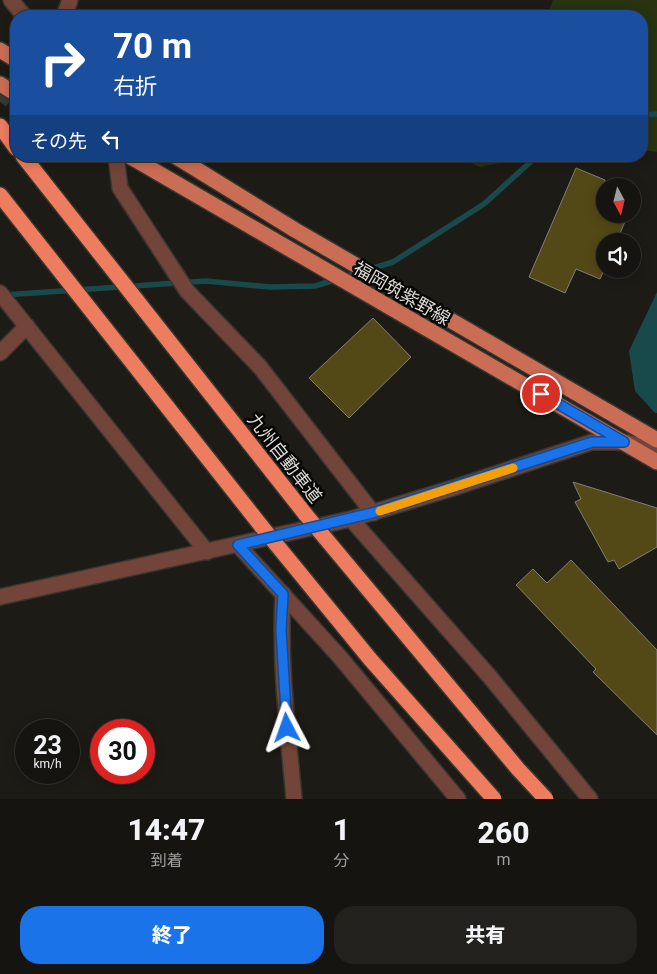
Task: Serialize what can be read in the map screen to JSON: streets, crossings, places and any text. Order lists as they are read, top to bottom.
{
  "streets": {
    "highway": ["九州自動車道"],
    "main road": ["福岡筑紫野線"]
  },
  "north": "bottom",
  "page": {
    "turn": ["70 m", "右折"],
    "then": "その先",
    "speed": "23 km/h",
    "limit": "30",
    "eta": [
      "14:47",
      "到着",
      "1",
      "分",
      "260",
      "m"
    ],
    "buttons": ["終了", "共有"]
  }
}
